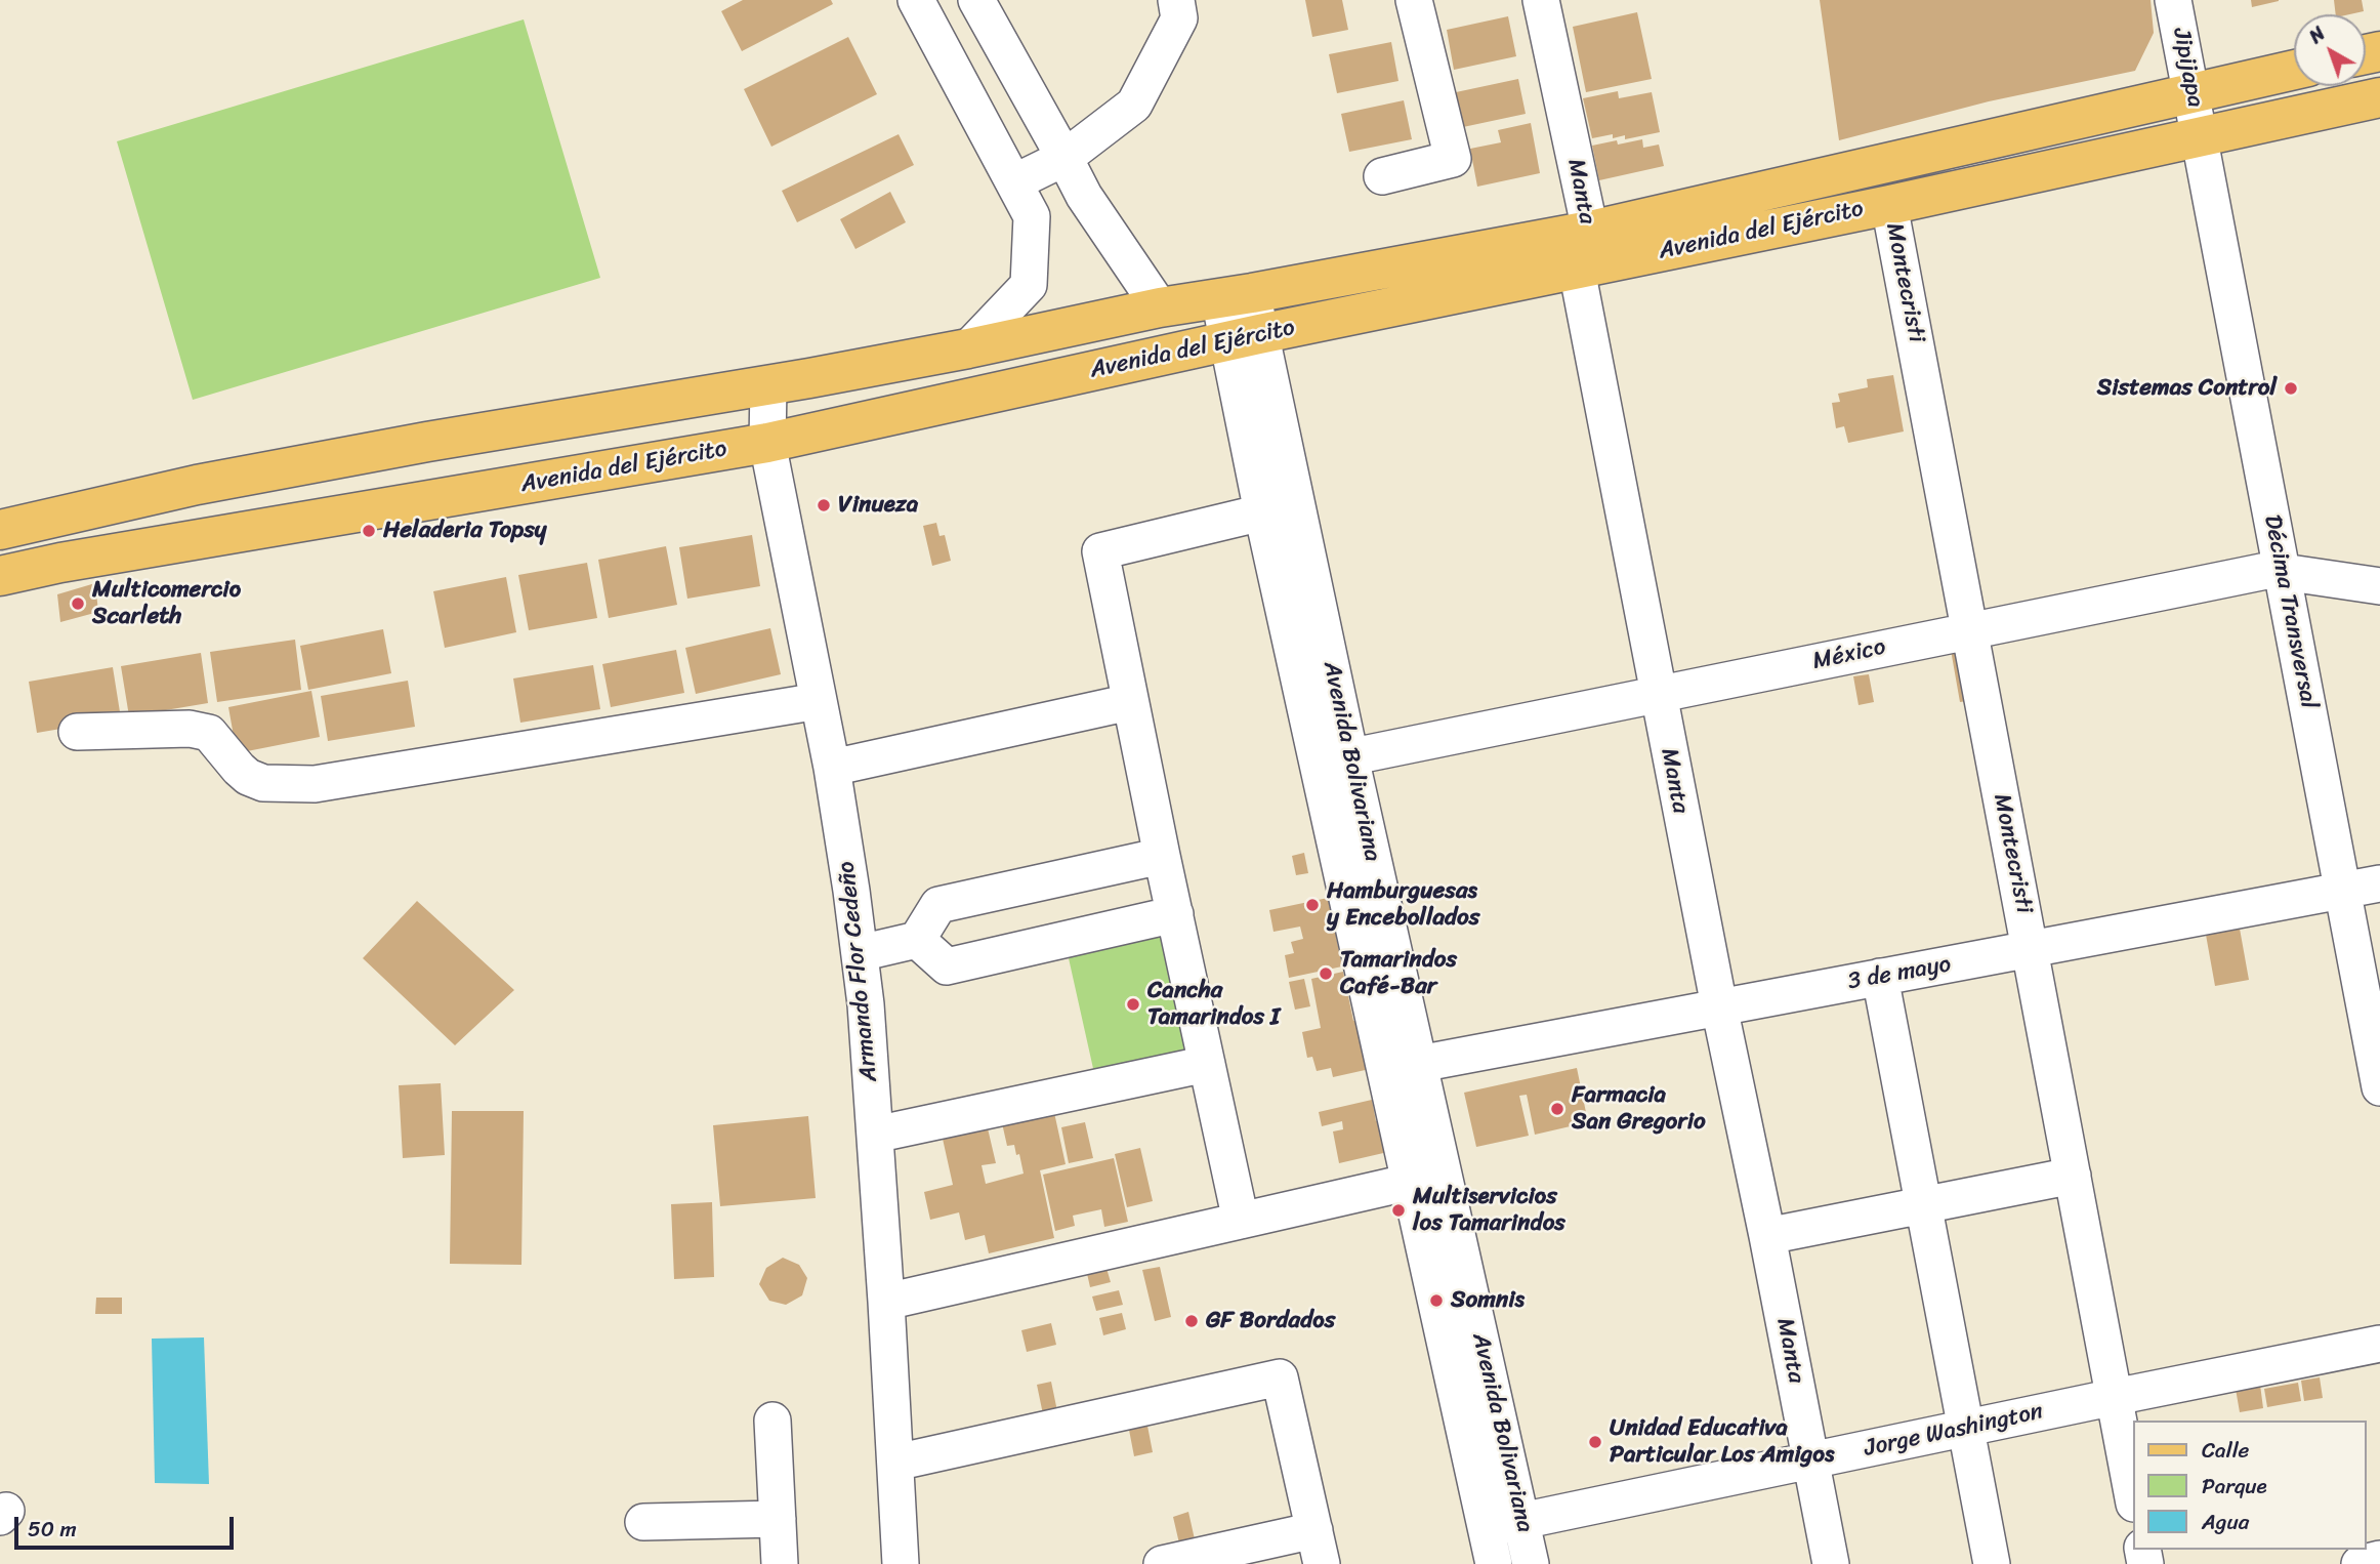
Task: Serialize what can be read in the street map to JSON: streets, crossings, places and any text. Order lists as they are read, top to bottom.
{
  "streets": {
    "main road": ["Avenida del Ejército"],
    "street": [
      "Jipijapa",
      "Manta",
      "Montecristi",
      "Décima Transversal",
      "México",
      "Avenida Bolivariana",
      "Armando Flor Cedeño",
      "3 de mayo",
      "Jorge Washington"
    ]
  },
  "crossings": [
    ["Jipijapa", "Avenida del Ejército"],
    ["Jipijapa", "Décima Transversal"],
    ["Manta", "Avenida del Ejército"],
    ["Manta", "México"],
    ["Manta", "3 de mayo"],
    ["Manta", "Jorge Washington"],
    ["Avenida del Ejército", "Montecristi"],
    ["Avenida del Ejército", "Décima Transversal"],
    ["Avenida del Ejército", "Avenida Bolivariana"],
    ["Avenida del Ejército", "Armando Flor Cedeño"],
    ["Montecristi", "México"],
    ["Montecristi", "3 de mayo"],
    ["Montecristi", "Jorge Washington"],
    ["Décima Transversal", "México"],
    ["Décima Transversal", "3 de mayo"],
    ["México", "Avenida Bolivariana"],
    ["Avenida Bolivariana", "3 de mayo"],
    ["Avenida Bolivariana", "Jorge Washington"]
  ],
  "places": [
    "Sistemas Control",
    "Vinueza",
    "Heladeria Topsy",
    "Multicomercio Scarleth",
    "Hamburguesas y Encebollados",
    "Tamarindos Café-Bar",
    "Cancha Tamarindos I",
    "Farmacia San Gregorio",
    "Multiservicios los Tamarindos",
    "Somnis",
    "GF Bordados",
    "Unidad Educativa Particular Los Amigos"
  ],
  "legend": ["Calle", "Parque", "Agua"],
  "scale_bar": "50 m",
  "north": "top left"
}
